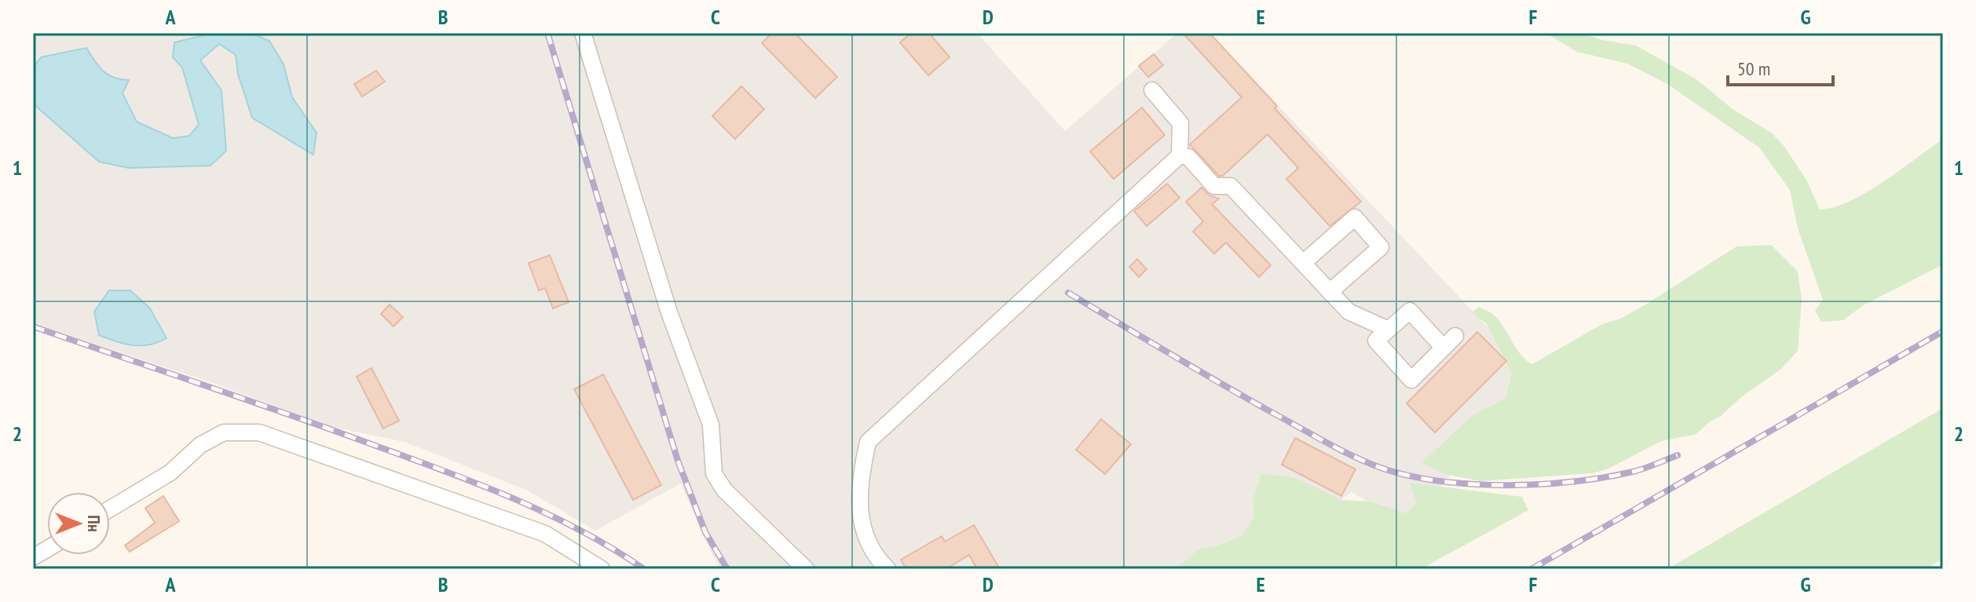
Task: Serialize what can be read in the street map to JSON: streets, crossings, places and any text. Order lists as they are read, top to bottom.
{
  "scale_bar": "50 m",
  "north": "right",
  "grid": {
    "columns": [
      "A",
      "B",
      "C",
      "D",
      "E",
      "F",
      "G"
    ],
    "rows": ["1", "2"]
  }
}
